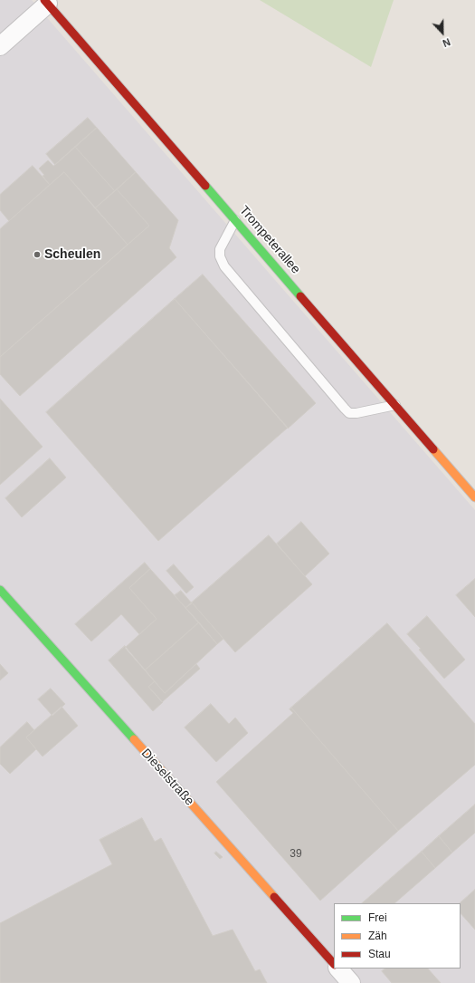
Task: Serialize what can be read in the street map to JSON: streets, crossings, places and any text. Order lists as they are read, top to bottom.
{
  "streets": {
    "street": ["Trompeterallee", "Dieselstraße"]
  },
  "places": ["Scheulen"],
  "house_numbers": ["39"],
  "legend": ["Frei", "Zäh", "Stau"],
  "north": "bottom"
}
